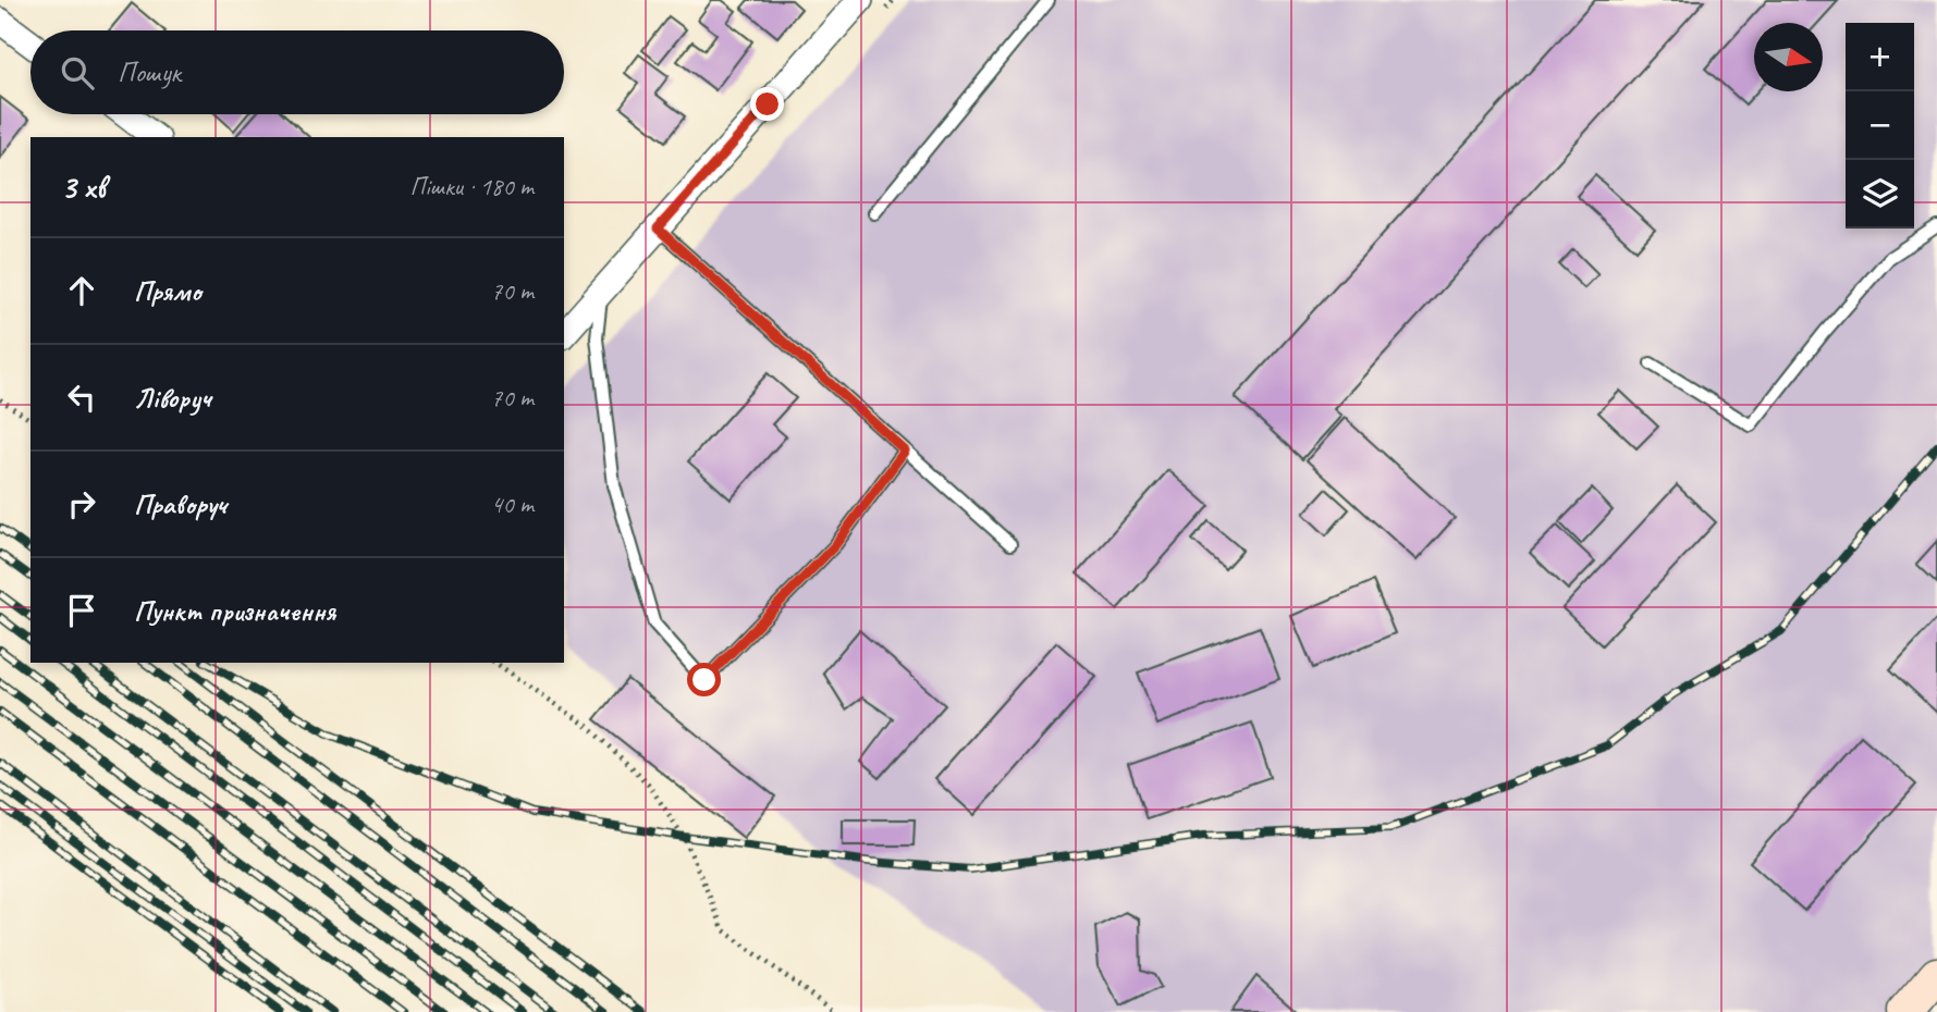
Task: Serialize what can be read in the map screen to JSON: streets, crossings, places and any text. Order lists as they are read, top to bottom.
{
  "north": "right",
  "page": {
    "map_buttons": ["+", "−"],
    "search": "Пошук",
    "heading": ["3 хв", "Пішки · 180 m"],
    "list": [
      ["Прямо", "70 m"],
      ["Ліворуч", "70 m"],
      ["Праворуч", "40 m"],
      "Пункт призначення"
    ]
  }
}
